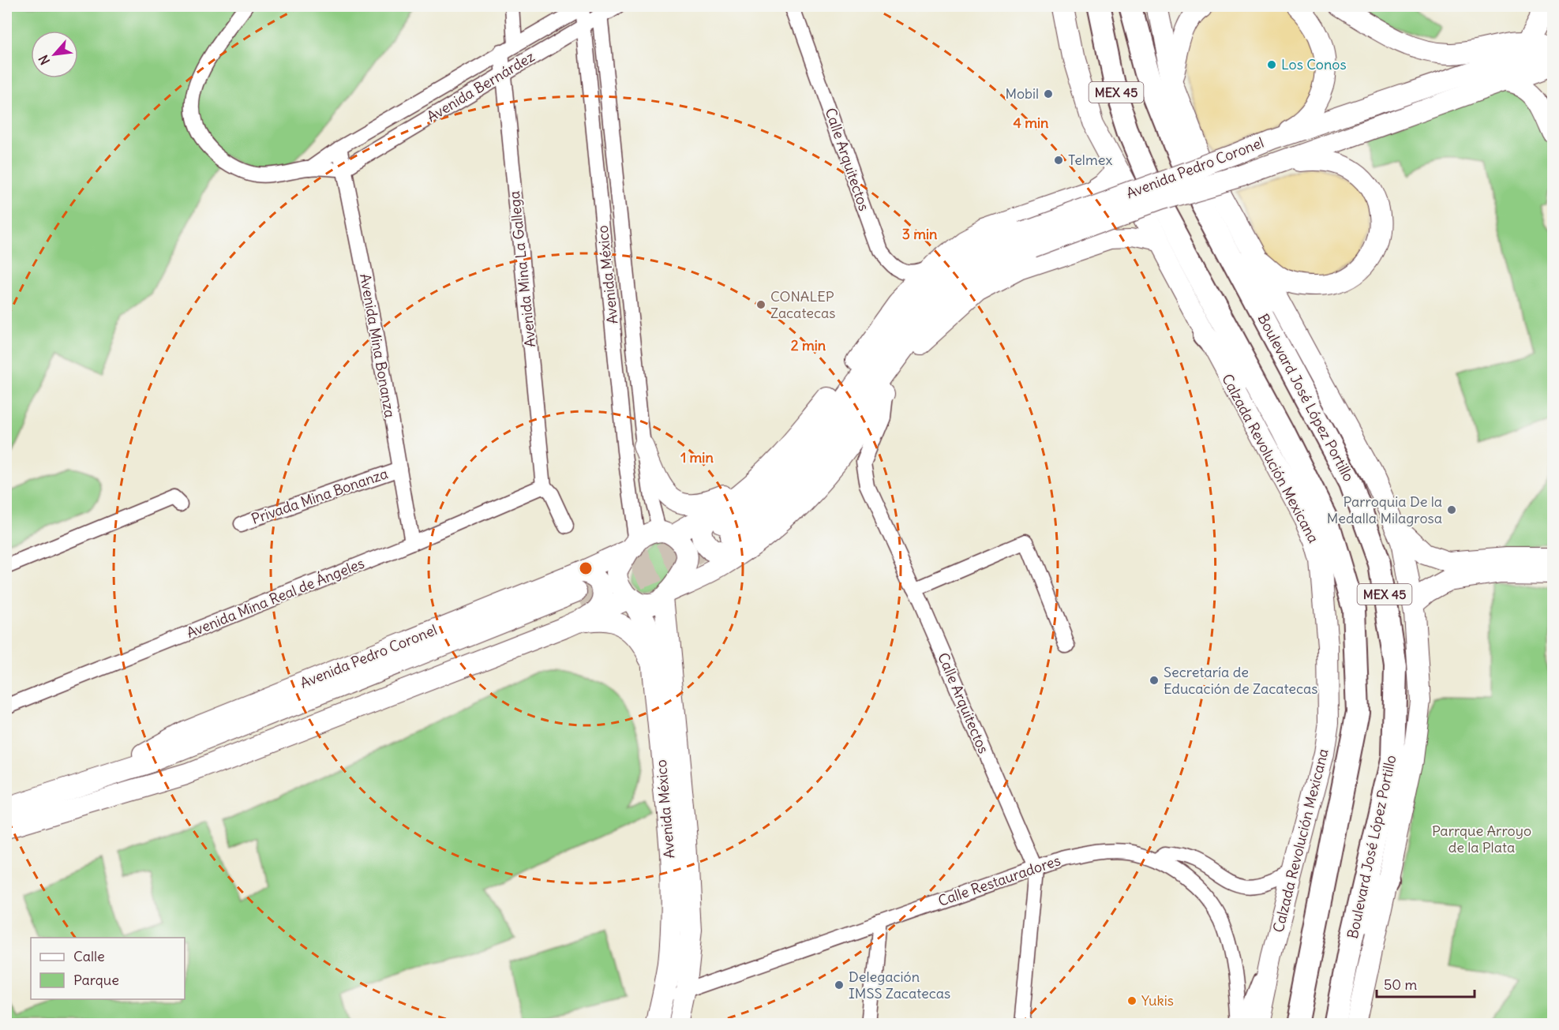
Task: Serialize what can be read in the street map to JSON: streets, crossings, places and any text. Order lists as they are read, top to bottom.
{
  "streets": {
    "main road": ["MEX 45", "Boulevard José López Portillo"],
    "street": [
      "Avenida Bernárdez",
      "Calle Arquitectos",
      "Avenida Pedro Coronel",
      "Avenida Mina La Gallega",
      "Avenida México",
      "Avenida Mina Bonanza",
      "Calzada Revolución Mexicana",
      "Privada Mina Bonanza",
      "Avenida Mina Real de Ángeles",
      "Calle Restauradores"
    ]
  },
  "crossings": [
    ["Avenida Bernárdez", "Avenida Mina La Gallega"],
    ["Avenida Bernárdez", "Avenida México"],
    ["Avenida Bernárdez", "Avenida Mina Bonanza"],
    ["Calle Arquitectos", "Avenida Pedro Coronel"],
    ["Calle Arquitectos", "Calle Restauradores"],
    ["Avenida Pedro Coronel", "Avenida México"],
    ["Avenida Mina La Gallega", "Avenida Mina Real de Ángeles"],
    ["Avenida México", "Calle Restauradores"],
    ["Avenida Mina Bonanza", "Privada Mina Bonanza"],
    ["Avenida Mina Bonanza", "Avenida Mina Real de Ángeles"]
  ],
  "parks": ["Parrque Arroyo de la Plata"],
  "places": [
    "Los Conos",
    "Mobil",
    "Telmex",
    "CONALEP Zacatecas",
    "Parroquia De la Medalla Milagrosa",
    "Secretaría de Educación de Zacatecas",
    "Delegación IMSS Zacatecas",
    "Yukis"
  ],
  "legend": ["Calle", "Parque"],
  "scale_bar": "50 m",
  "north": "bottom left",
  "rings": [
    "4 min",
    "3 min",
    "2 min",
    "1 min"
  ]
}
